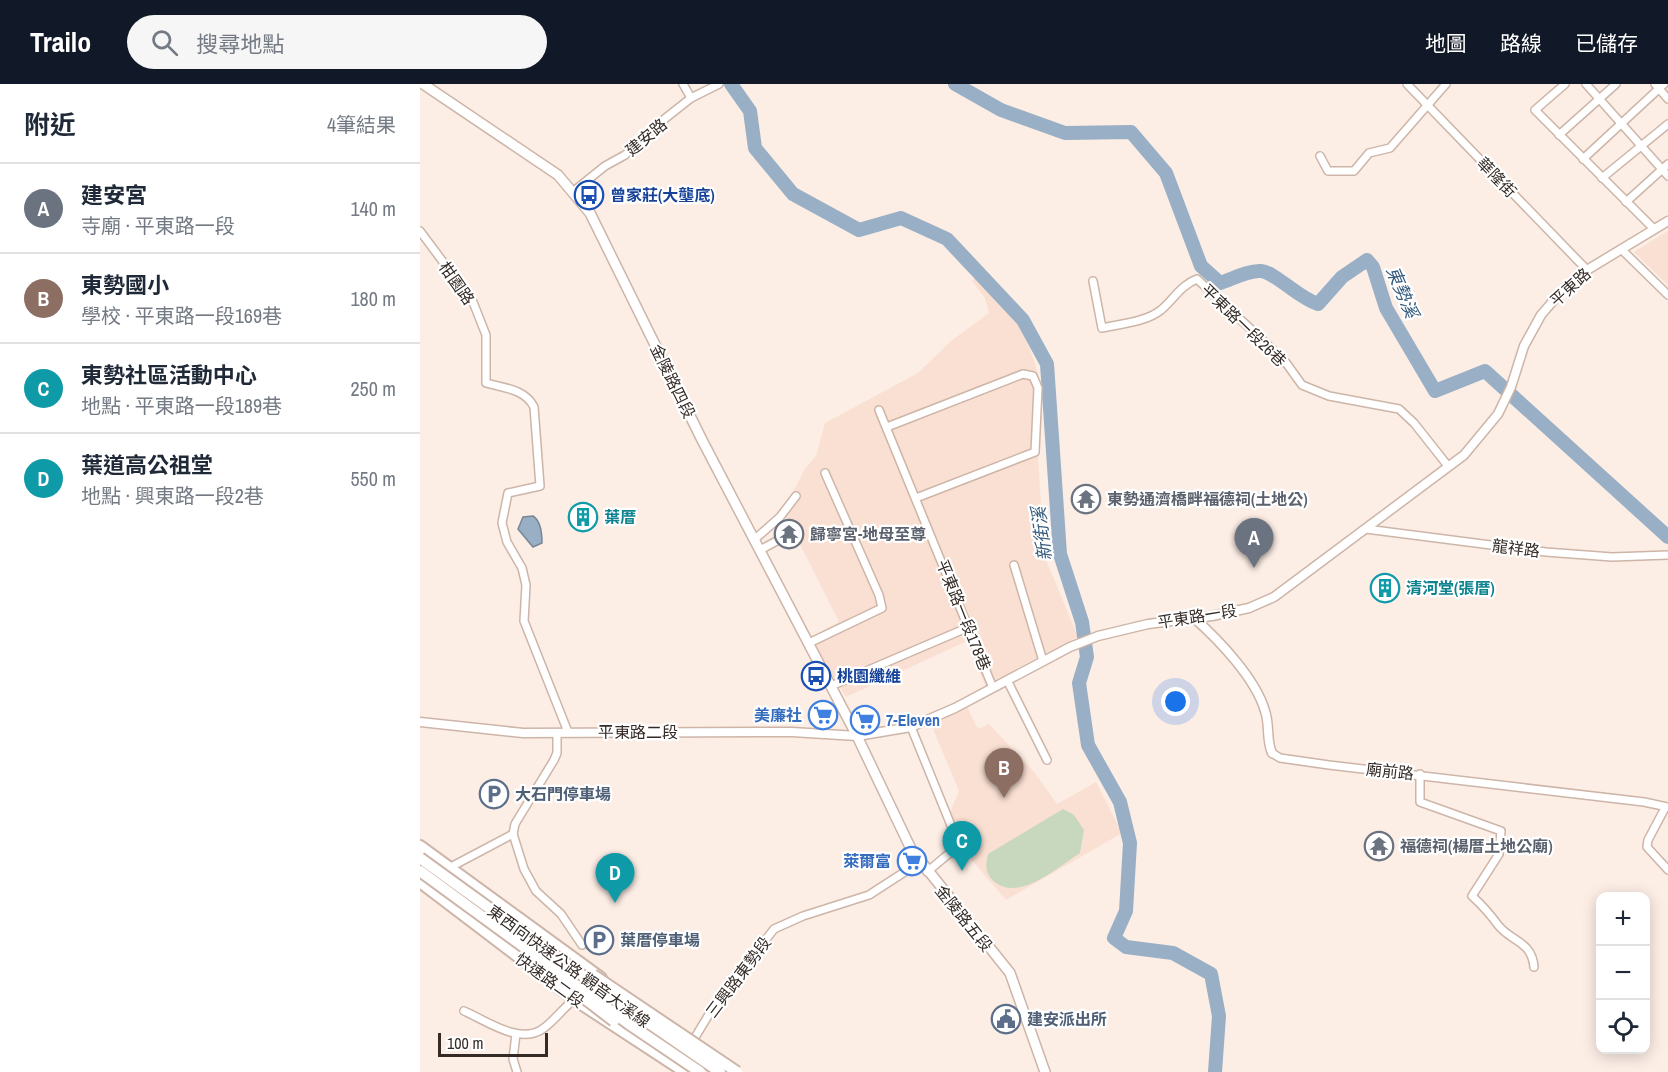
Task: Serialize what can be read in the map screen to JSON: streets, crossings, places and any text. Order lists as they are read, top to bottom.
{
  "streets": {
    "main road": [
      "金陵路四段",
      "金陵路五段",
      "東西向快速公路 觀音大溪線",
      "快速路二段"
    ],
    "street": [
      "建安路",
      "華隆街",
      "柑園路",
      "平東路",
      "平東路一段26巷",
      "龍祥路",
      "平東路一段178巷",
      "平東路一段",
      "平東路二段",
      "廟前路",
      "三興路東勢段"
    ]
  },
  "crossings": [
    ["建安路", "金陵路四段"],
    ["華隆街", "平東路"],
    ["柑園路", "平東路二段"],
    ["平東路", "平東路一段"],
    ["平東路一段26巷", "平東路一段"],
    ["金陵路四段", "平東路一段"],
    ["金陵路四段", "平東路二段"],
    ["金陵路四段", "金陵路五段"],
    ["龍祥路", "平東路一段"],
    ["平東路一段178巷", "平東路一段"],
    ["平東路一段", "平東路二段"],
    ["平東路一段", "廟前路"],
    ["平東路一段", "金陵路五段"],
    ["平東路二段", "金陵路五段"],
    ["金陵路五段", "三興路東勢段"],
    ["三興路東勢段", "快速路二段"]
  ],
  "water": ["東勢溪", "新街溪"],
  "places": {
    "bus stop": ["曾家莊(大壟底)", "桃園纖維"],
    "temple": ["東勢通濟橋畔福德祠(土地公)", "歸寧宮-地母至尊", "福德祠(楊厝土地公廟)"],
    "building": ["葉厝", "清河堂(張厝)"],
    "supermarket": ["美廉社", "7-Eleven", "萊爾富"],
    "parking": ["大石門停車場", "葉厝停車場"],
    "public building": ["建安派出所"]
  },
  "scale_bar": "100 m",
  "page": {
    "header": "Trailo",
    "search": "搜尋地點",
    "nav": ["地圖", "路線", "已儲存"],
    "heading": ["附近", "4筆結果"],
    "list": [
      {
        "mark": "A",
        "name": "建安宮",
        "note": "寺廟 · 平東路一段",
        "value": "140 m"
      },
      {
        "mark": "B",
        "name": "東勢國小",
        "note": "學校 · 平東路一段169巷",
        "value": "180 m"
      },
      {
        "mark": "C",
        "name": "東勢社區活動中心",
        "note": "地點 · 平東路一段189巷",
        "value": "250 m"
      },
      {
        "mark": "D",
        "name": "葉道高公祖堂",
        "note": "地點 · 興東路一段2巷",
        "value": "550 m"
      }
    ],
    "pins": [
      "A",
      "B",
      "C",
      "D"
    ],
    "map_buttons": ["+", "−"],
    "scale": "100 m"
  }
}
